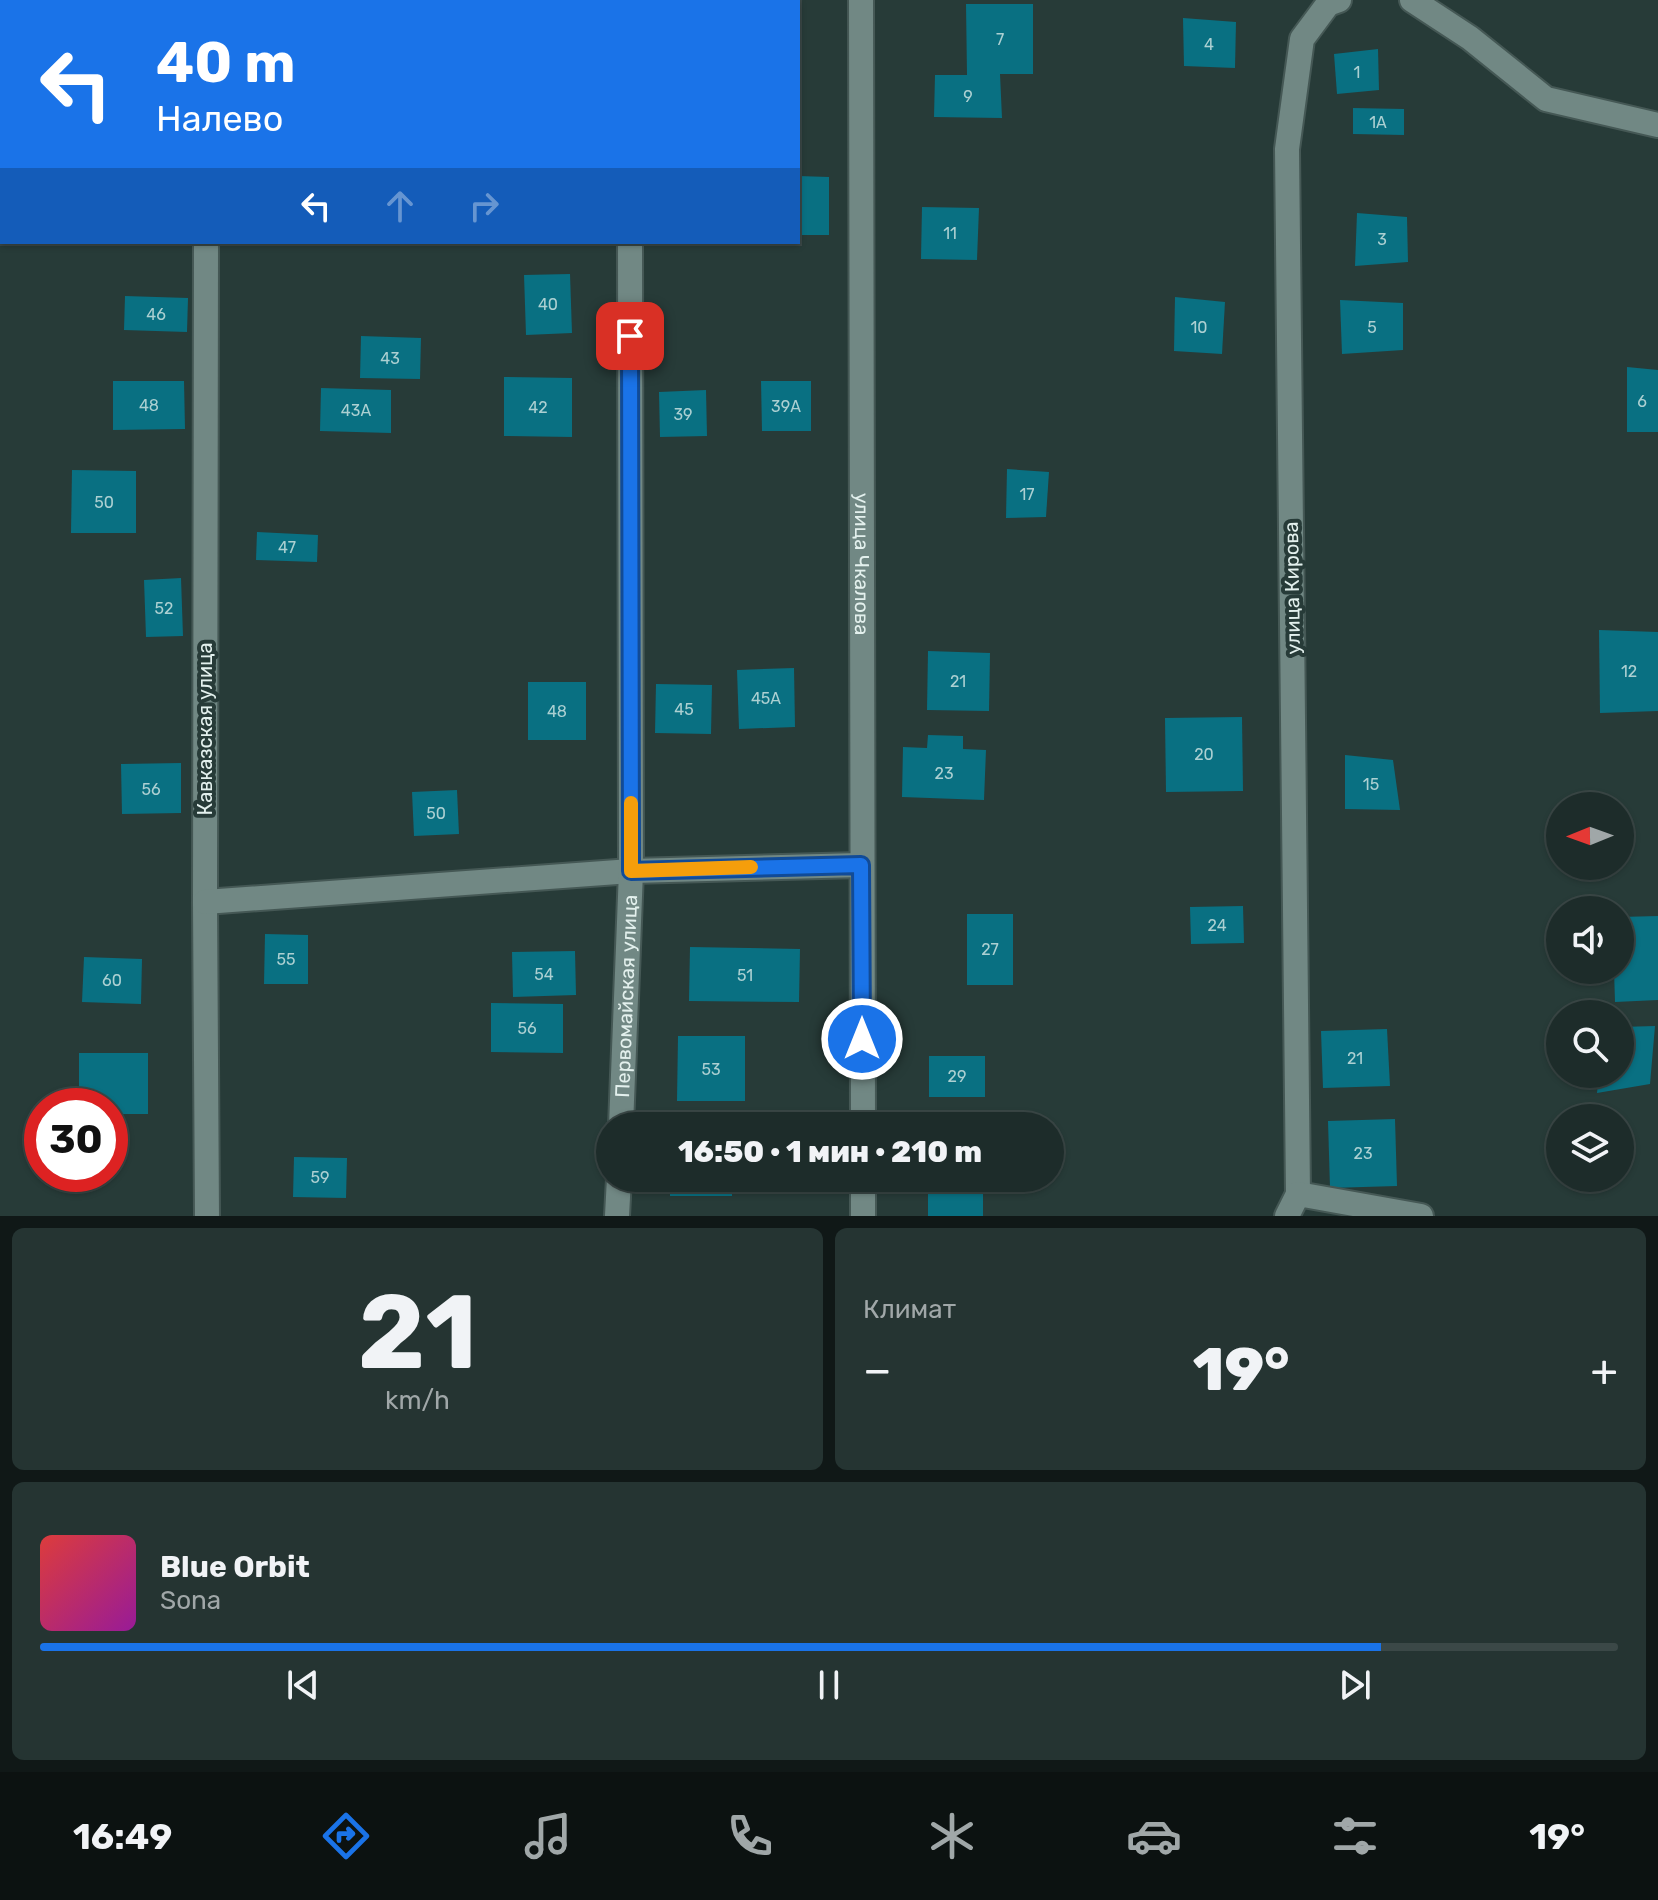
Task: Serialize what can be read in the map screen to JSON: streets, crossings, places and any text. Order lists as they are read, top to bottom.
{
  "streets": {
    "street": [
      "улица Чкалова",
      "улица Кирова",
      "Кавказская улица",
      "Первомайская улица"
    ]
  },
  "house_numbers": [
    "7",
    "4",
    "1",
    "9",
    "1А",
    "11",
    "3",
    "40",
    "46",
    "10",
    "5",
    "43",
    "6",
    "48",
    "39А",
    "42",
    "43А",
    "39",
    "17",
    "50",
    "47",
    "52",
    "12",
    "21",
    "45А",
    "45",
    "48",
    "20",
    "23",
    "15",
    "56",
    "50",
    "24",
    "27",
    "55",
    "54",
    "51",
    "60",
    "56",
    "21",
    "53",
    "29",
    "23",
    "59"
  ],
  "north": "left",
  "page": {
    "turn": ["40 m", "Налево"],
    "limit": "30",
    "trip": "16:50 · 1 мин · 210 m",
    "tile": [
      ["21", "km/h"],
      "Климат"
    ],
    "heat": ["−", "19°", "+"],
    "song": ["Blue Orbit", "Sona"],
    "tabs": ["16:49", "19°"]
  }
}
